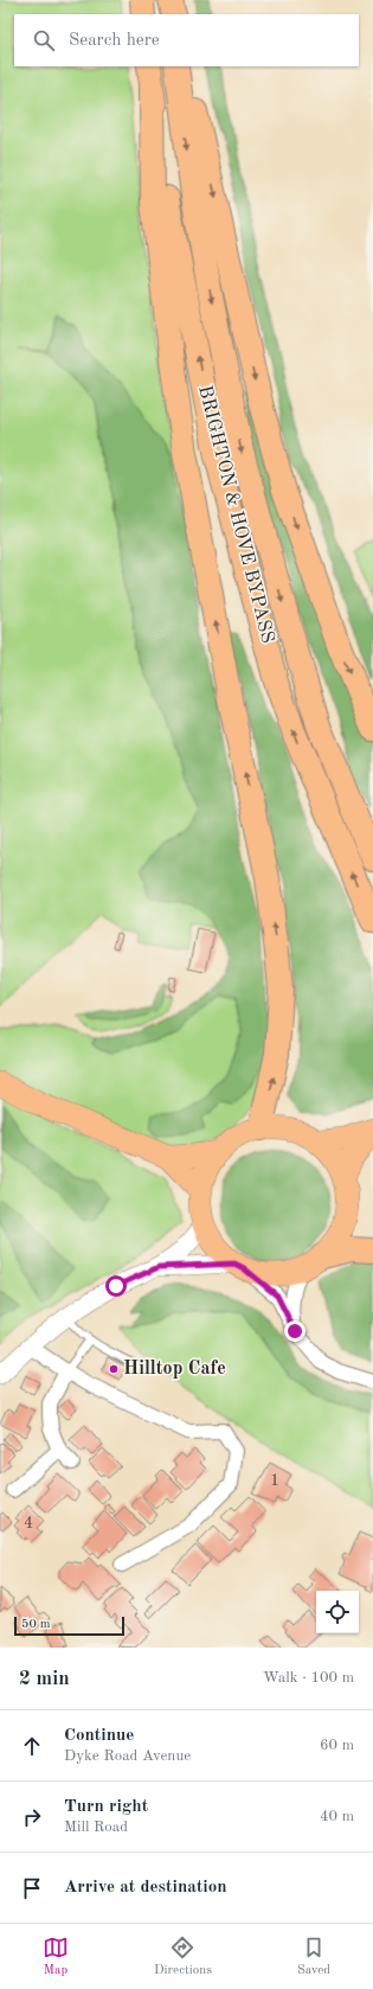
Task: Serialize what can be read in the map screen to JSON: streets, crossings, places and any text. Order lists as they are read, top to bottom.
{
  "streets": {
    "highway": ["BRIGHTON & HOVE BYPASS"]
  },
  "places": ["Hilltop Cafe"],
  "house_numbers": ["1", "4"],
  "scale_bar": "50 m",
  "page": {
    "search": "Search here",
    "scale": "50 m",
    "heading": ["2 min", "Walk · 100 m"],
    "list": [
      ["Continue", "Dyke Road Avenue", "60 m"],
      ["Turn right", "Mill Road", "40 m"],
      "Arrive at destination"
    ],
    "nav": ["Map", "Directions", "Saved"]
  }
}
